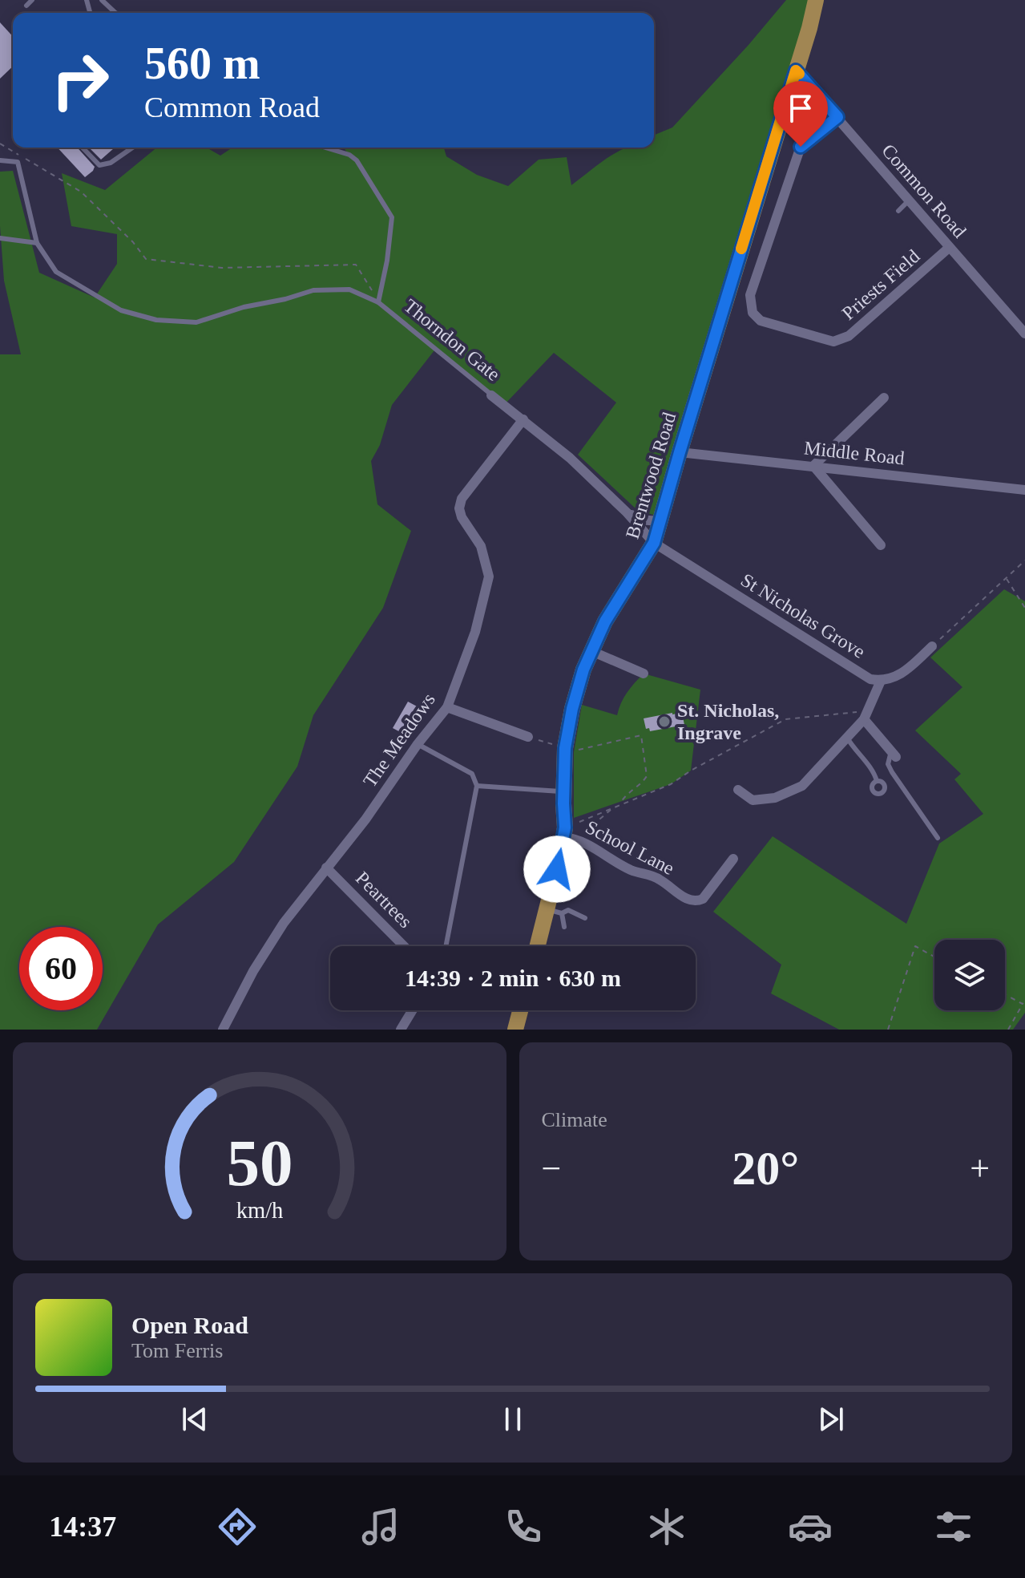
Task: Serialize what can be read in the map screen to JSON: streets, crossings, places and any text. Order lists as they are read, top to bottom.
{
  "streets": {
    "main road": ["Brentwood Road"],
    "street": [
      "Common Road",
      "Priests Field",
      "Thorndon Gate",
      "Middle Road",
      "St Nicholas Grove",
      "The Meadows",
      "School Lane",
      "Peartrees"
    ]
  },
  "crossings": [
    ["Common Road", "Priests Field"],
    ["Common Road", "Brentwood Road"],
    ["Thorndon Gate", "Brentwood Road"],
    ["Thorndon Gate", "St Nicholas Grove"],
    ["Thorndon Gate", "The Meadows"],
    ["Middle Road", "Brentwood Road"],
    ["Brentwood Road", "St Nicholas Grove"],
    ["Brentwood Road", "School Lane"],
    ["The Meadows", "Peartrees"]
  ],
  "places": ["St. Nicholas, Ingrave"],
  "page": {
    "turn": ["560 m", "Common Road"],
    "limit": "60",
    "trip": "14:39 · 2 min · 630 m",
    "tile": "Climate",
    "heat": ["−", "20°", "+"],
    "song": ["Open Road", "Tom Ferris"],
    "tabs": "14:37",
    "gauge": ["50", "km/h"]
  }
}
